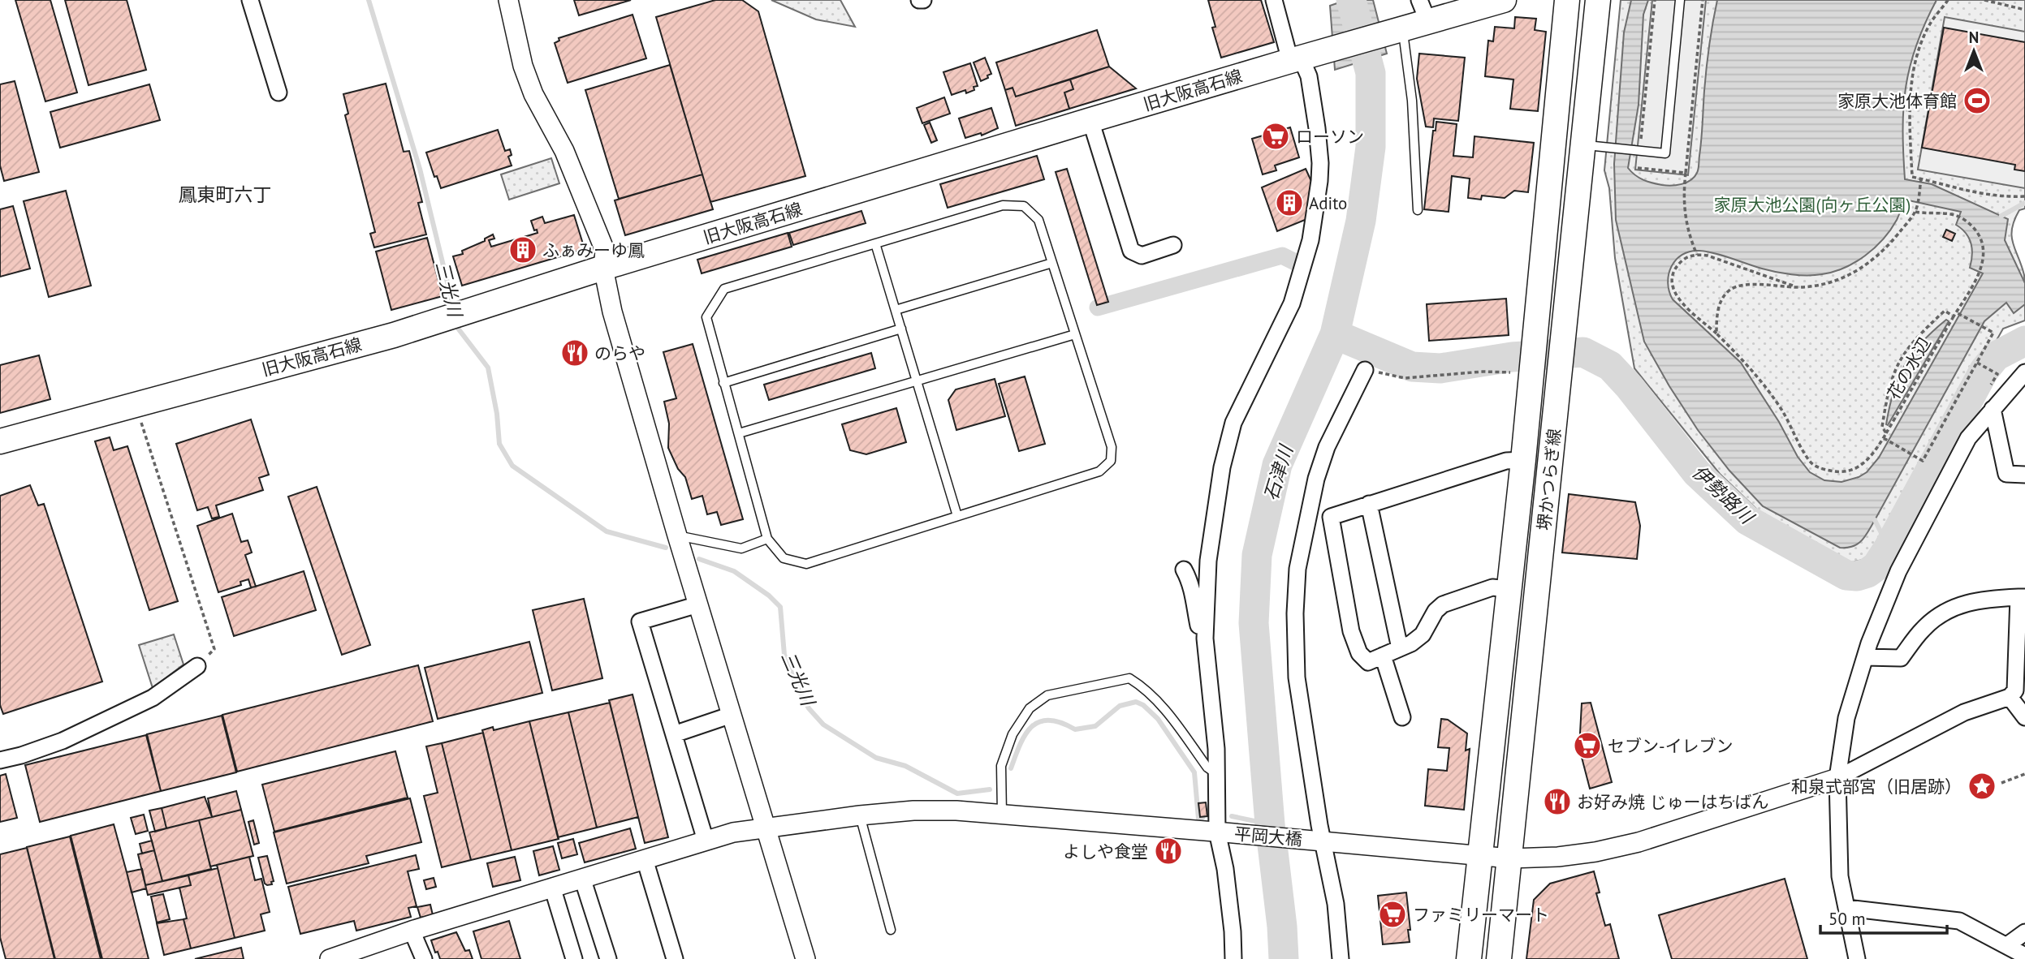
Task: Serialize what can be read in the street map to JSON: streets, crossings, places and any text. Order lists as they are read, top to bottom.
{
  "streets": {
    "main road": ["旧大阪高石線", "堺かつらぎ線"],
    "street": ["平岡大橋"],
    "path": ["花の水辺"]
  },
  "crossings": [
    ["堺かつらぎ線", "平岡大橋"]
  ],
  "districts": ["鳳東町六丁"],
  "water": ["三光川", "石津川", "伊勢路川"],
  "parks": ["家原大池公園(向ヶ丘公園)"],
  "places": {
    "sports": ["家原大池体育館"],
    "supermarket": ["ローソン", "セブン-イレブン", "ファミリーマート"],
    "building": ["Adito", "ふぁみーゆ鳳"],
    "restaurant": ["のらや", "お好み焼 じゅーはちばん", "よしや食堂"],
    "place": ["和泉式部宮（旧居跡）"]
  },
  "scale_bar": "50 m",
  "north": "top"
}
